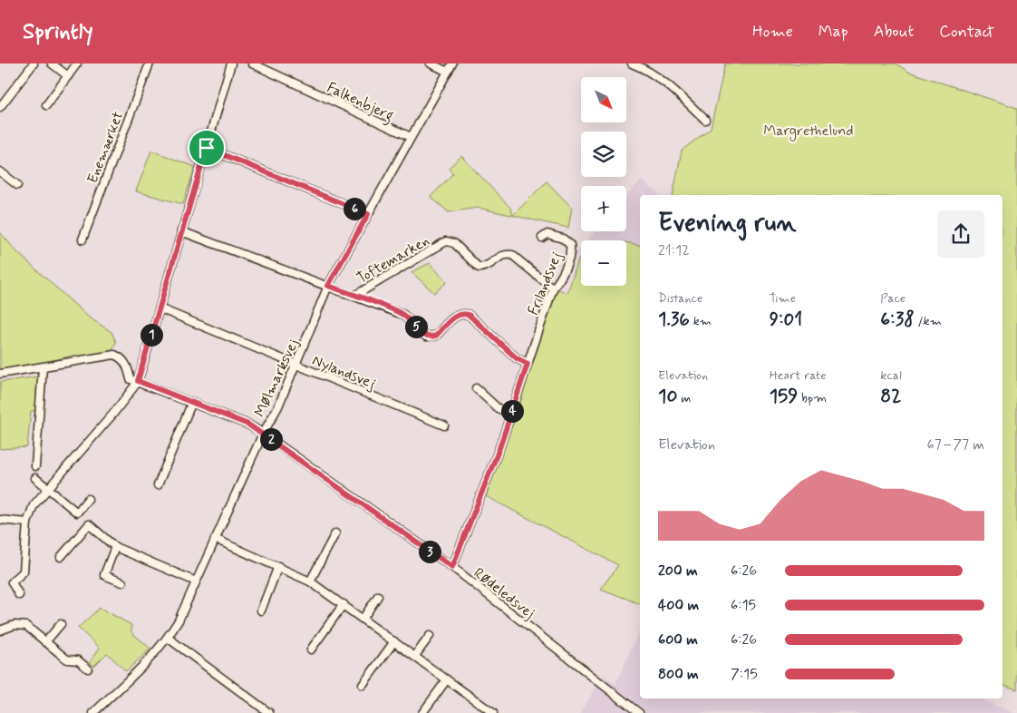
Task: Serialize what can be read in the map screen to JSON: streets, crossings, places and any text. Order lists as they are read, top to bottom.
{
  "streets": {
    "street": [
      "Falkenbjerg",
      "Enemærket",
      "Toftemarken",
      "Frilandsvej",
      "Nylandsvej",
      "Mølmarksvej",
      "Rødeledsvej"
    ]
  },
  "crossings": [
    ["Falkenbjerg", "Mølmarksvej"],
    ["Toftemarken", "Frilandsvej"],
    ["Frilandsvej", "Rødeledsvej"],
    ["Nylandsvej", "Mølmarksvej"],
    ["Mølmarksvej", "Rødeledsvej"]
  ],
  "parks": ["Margrethelund"],
  "north": "bottom right",
  "page": {
    "header": "Sprintly",
    "nav": [
      "Home",
      "Map",
      "About",
      "Contact"
    ],
    "map_buttons": ["+", "−"],
    "heading": ["Evening run", "21:12"],
    "pins": [
      "6",
      "5",
      "1",
      "4",
      "2",
      "3"
    ],
    "stats": [
      ["Distance", "1.36 km"],
      ["Time", "9:01"],
      ["Pace", "6:38 /km"],
      ["Elevation", "10 m"],
      ["Heart rate", "159 bpm"],
      ["kcal", "82"]
    ],
    "chart": ["Elevation", "67–77 m"],
    "list": [
      {
        "name": "200 m",
        "note": "6:26"
      },
      {
        "name": "400 m",
        "note": "6:15"
      },
      {
        "name": "600 m",
        "note": "6:26"
      },
      {
        "name": "800 m",
        "note": "7:15"
      }
    ]
  }
}
